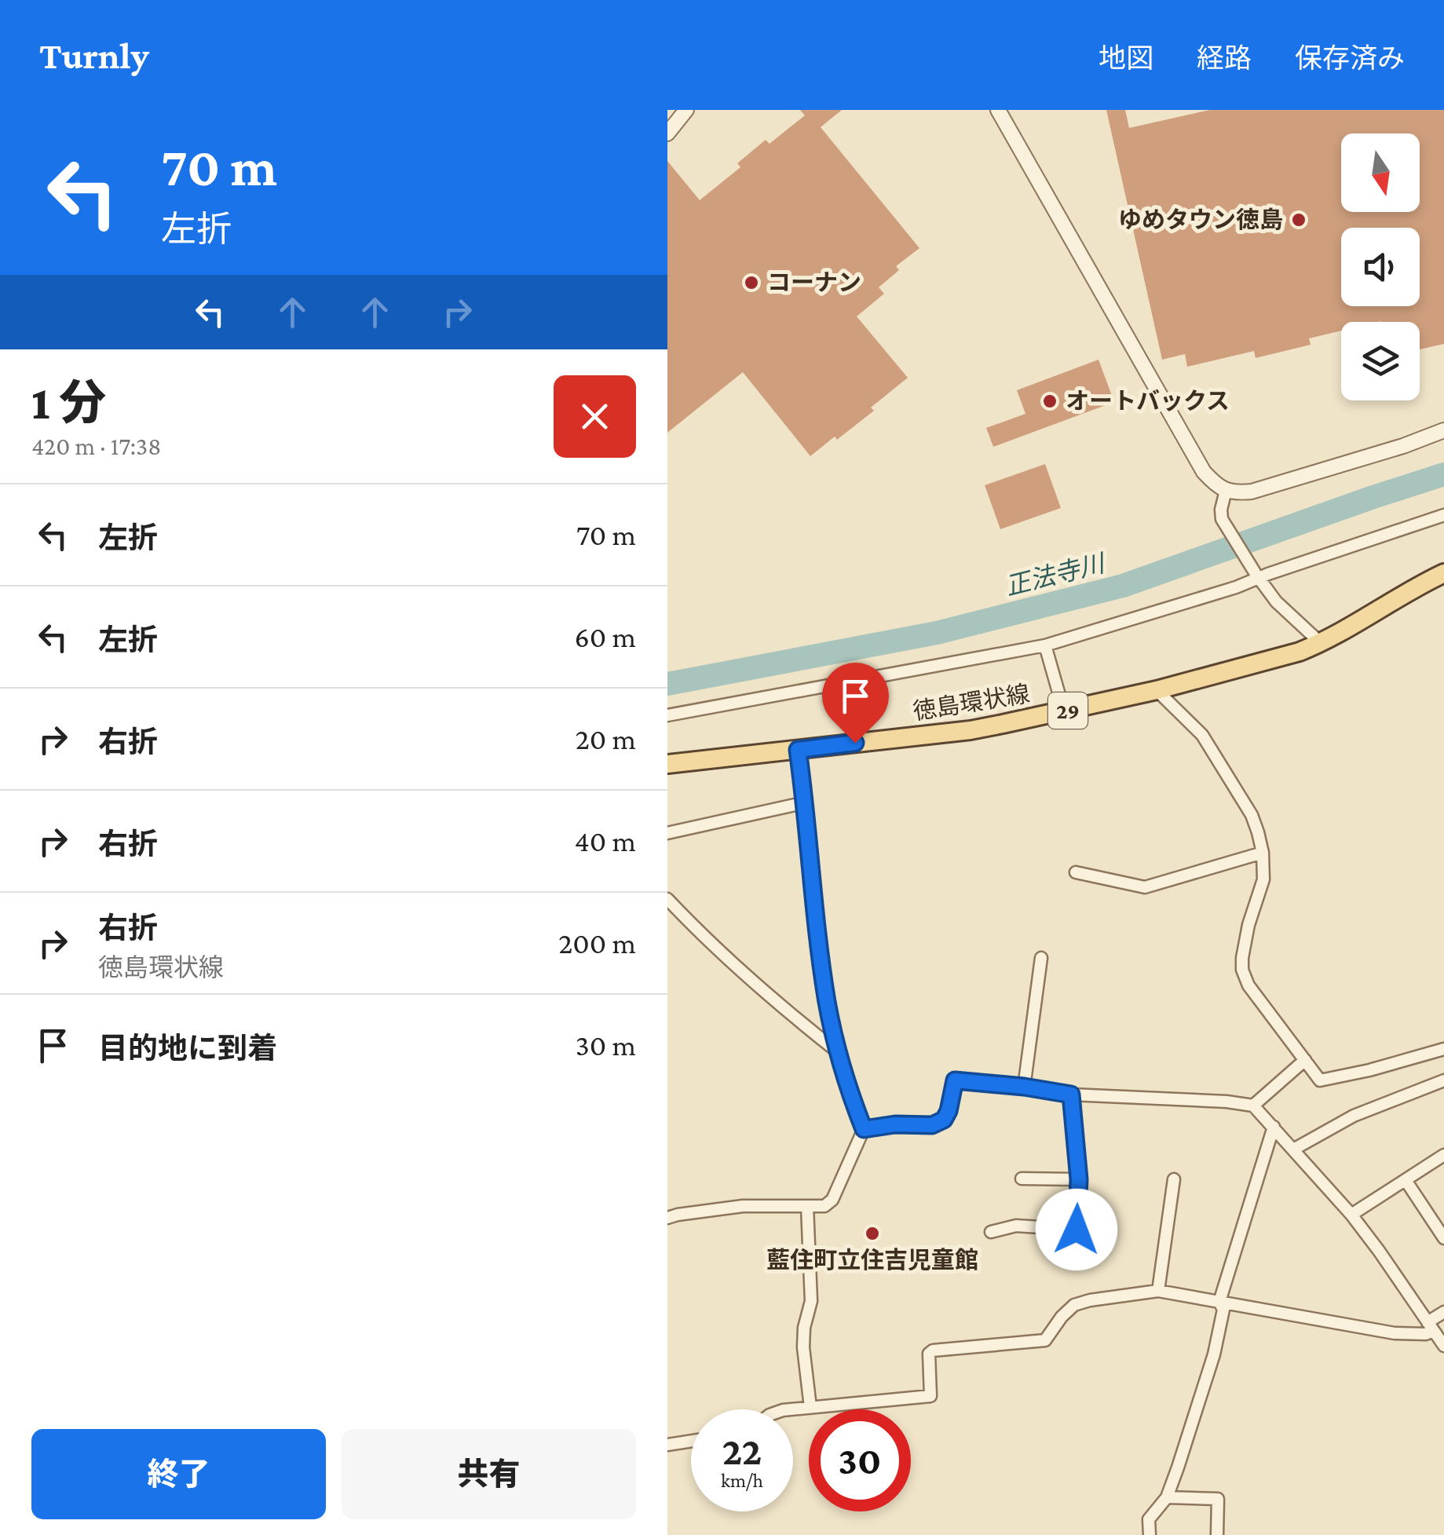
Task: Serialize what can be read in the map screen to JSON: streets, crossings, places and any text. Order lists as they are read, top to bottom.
{
  "streets": {
    "main road": ["徳島環状線", "29"]
  },
  "water": ["正法寺川"],
  "places": [
    "ゆめタウン徳島",
    "コーナン",
    "オートバックス",
    "藍住町立住吉児童館"
  ],
  "north": "bottom",
  "page": {
    "header": "Turnly",
    "nav": ["地図", "経路", "保存済み"],
    "turn": ["70 m", "左折"],
    "heading": ["1 分", "420 m · 17:38"],
    "list": [
      {
        "name": "左折",
        "value": "70 m"
      },
      {
        "name": "左折",
        "value": "60 m"
      },
      {
        "name": "右折",
        "value": "20 m"
      },
      {
        "name": "右折",
        "value": "40 m"
      },
      {
        "name": "右折",
        "note": "徳島環状線",
        "value": "200 m"
      },
      {
        "name": "目的地に到着",
        "value": "30 m"
      }
    ],
    "speed": "22 km/h",
    "limit": "30",
    "buttons": ["終了", "共有"]
  }
}
